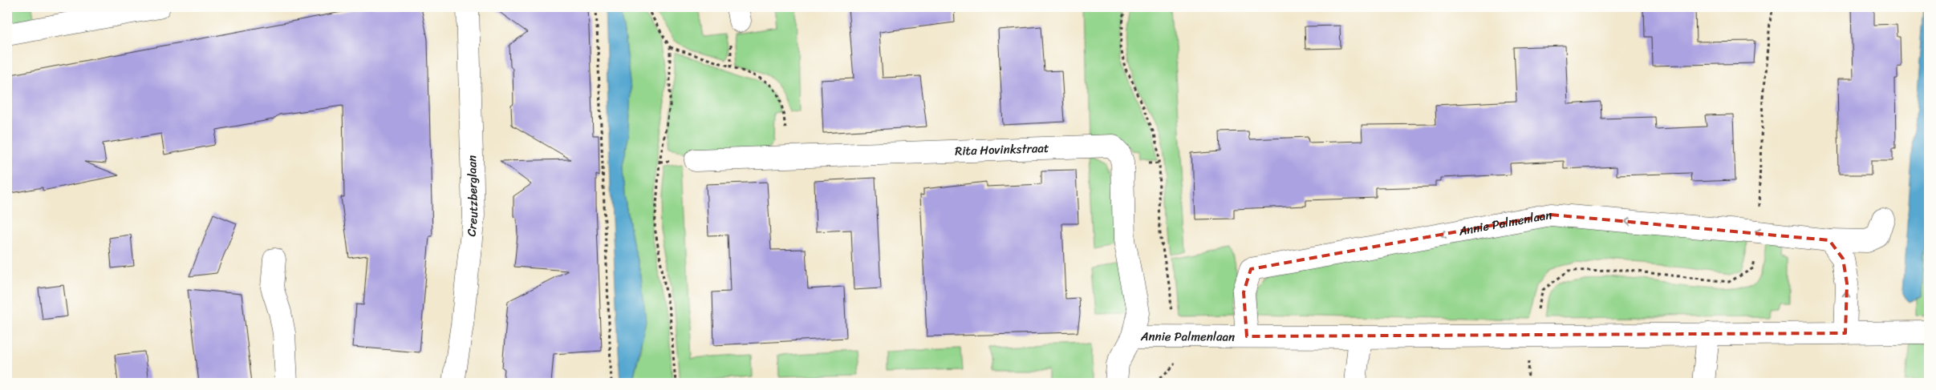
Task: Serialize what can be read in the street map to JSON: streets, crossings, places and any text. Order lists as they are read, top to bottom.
{
  "streets": {
    "street": ["Rita Hovinkstraat", "Creutzberglaan", "Annie Palmenlaan"]
  },
  "crossings": [
    ["Rita Hovinkstraat", "Annie Palmenlaan"]
  ]
}
